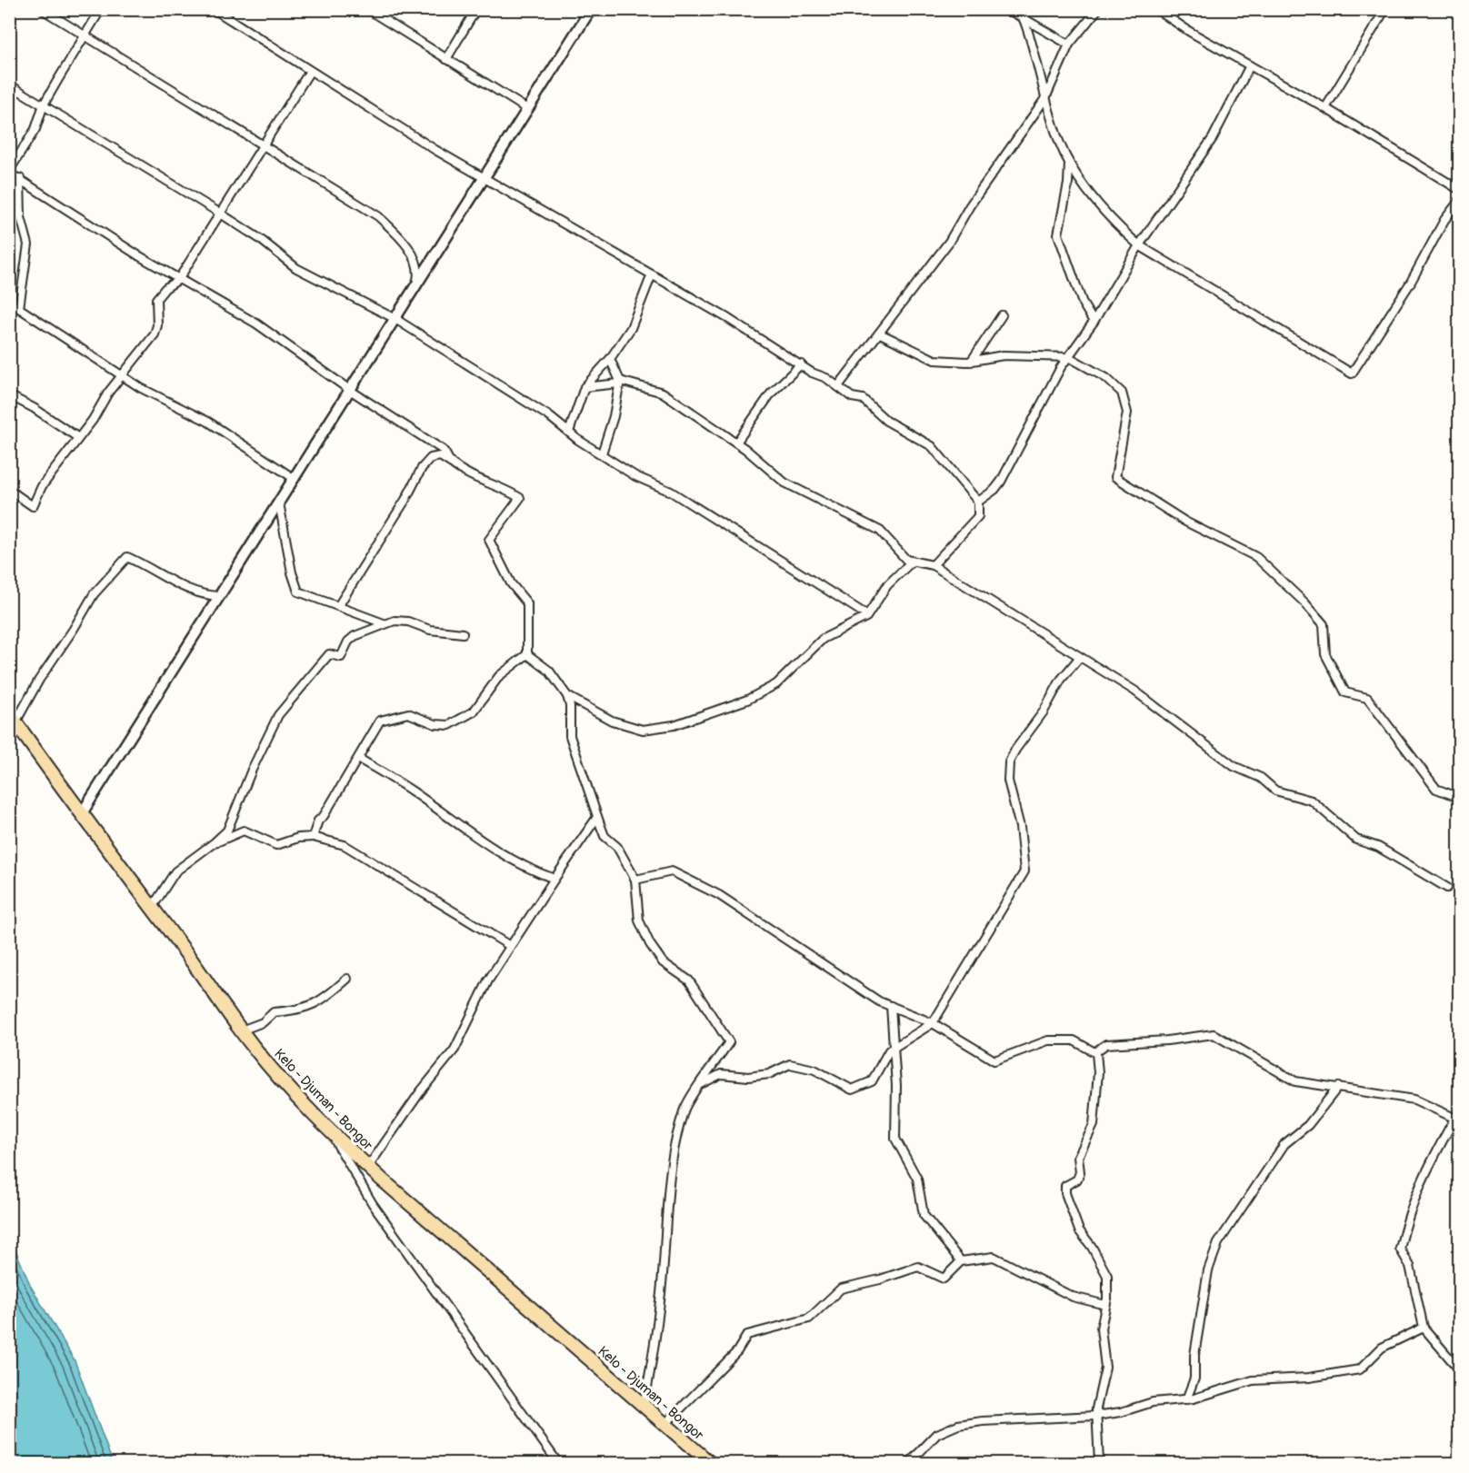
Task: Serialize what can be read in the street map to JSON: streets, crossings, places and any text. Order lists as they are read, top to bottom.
{
  "streets": {
    "highway": ["Kelo - Djuman - Bongor"]
  }
}
